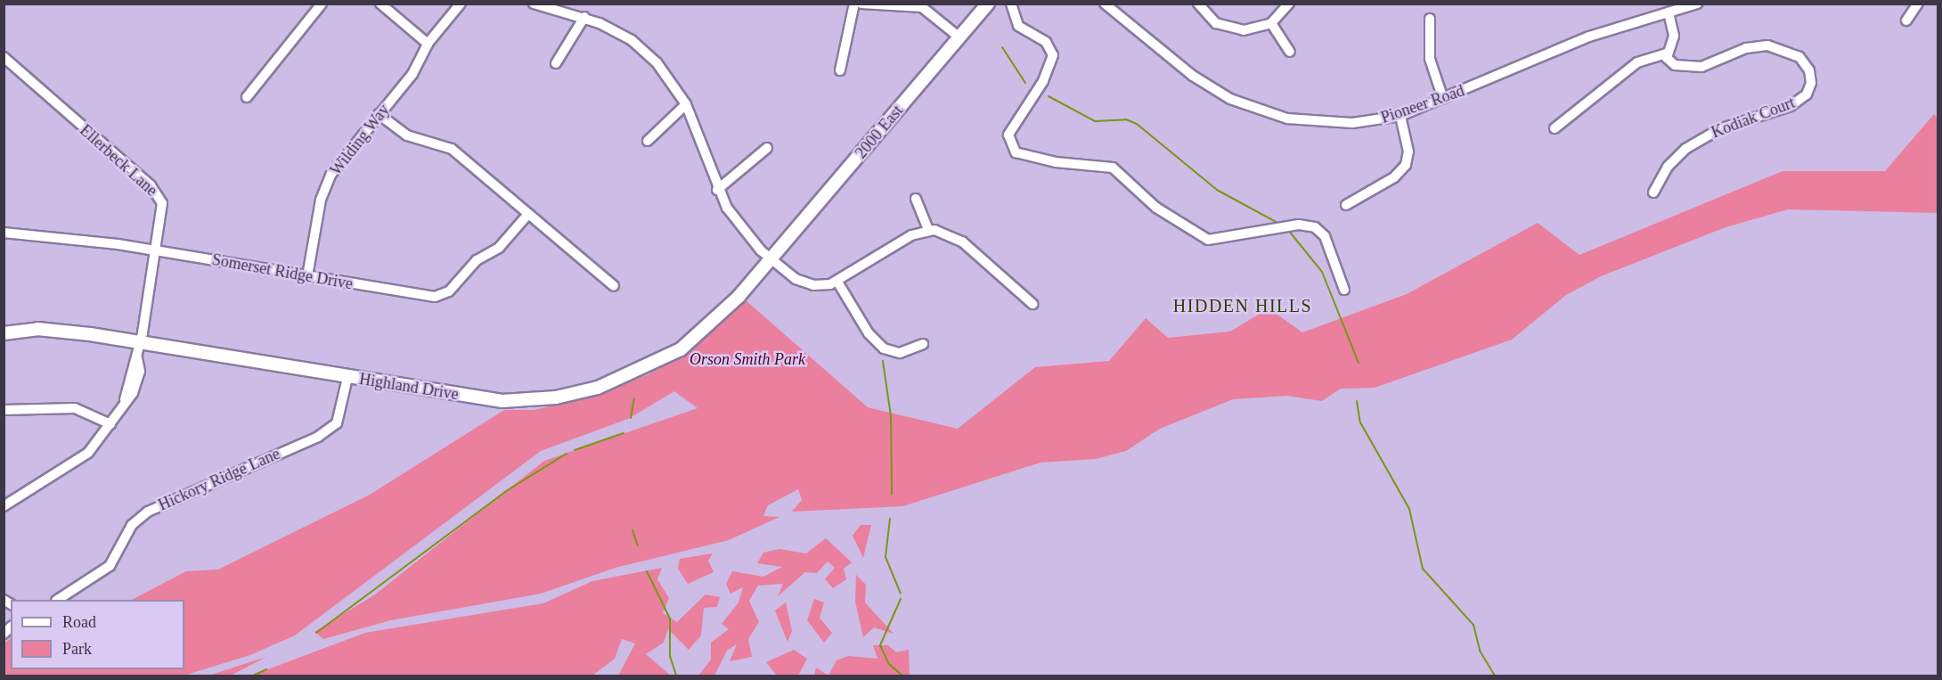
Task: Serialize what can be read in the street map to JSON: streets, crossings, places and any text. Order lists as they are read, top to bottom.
{
  "streets": {
    "street": [
      "Pioneer Road",
      "Kodiak Court",
      "2000 East",
      "Wilding Way",
      "Ellerbeck Lane",
      "Somerset Ridge Drive",
      "Highland Drive",
      "Hickory Ridge Lane"
    ]
  },
  "crossings": [
    ["2000 East", "Highland Drive"],
    ["Wilding Way", "Somerset Ridge Drive"],
    ["Ellerbeck Lane", "Somerset Ridge Drive"],
    ["Ellerbeck Lane", "Highland Drive"],
    ["Highland Drive", "Hickory Ridge Lane"]
  ],
  "districts": ["HIDDEN HILLS"],
  "parks": ["Orson Smith Park"],
  "legend": ["Road", "Park"]
}
